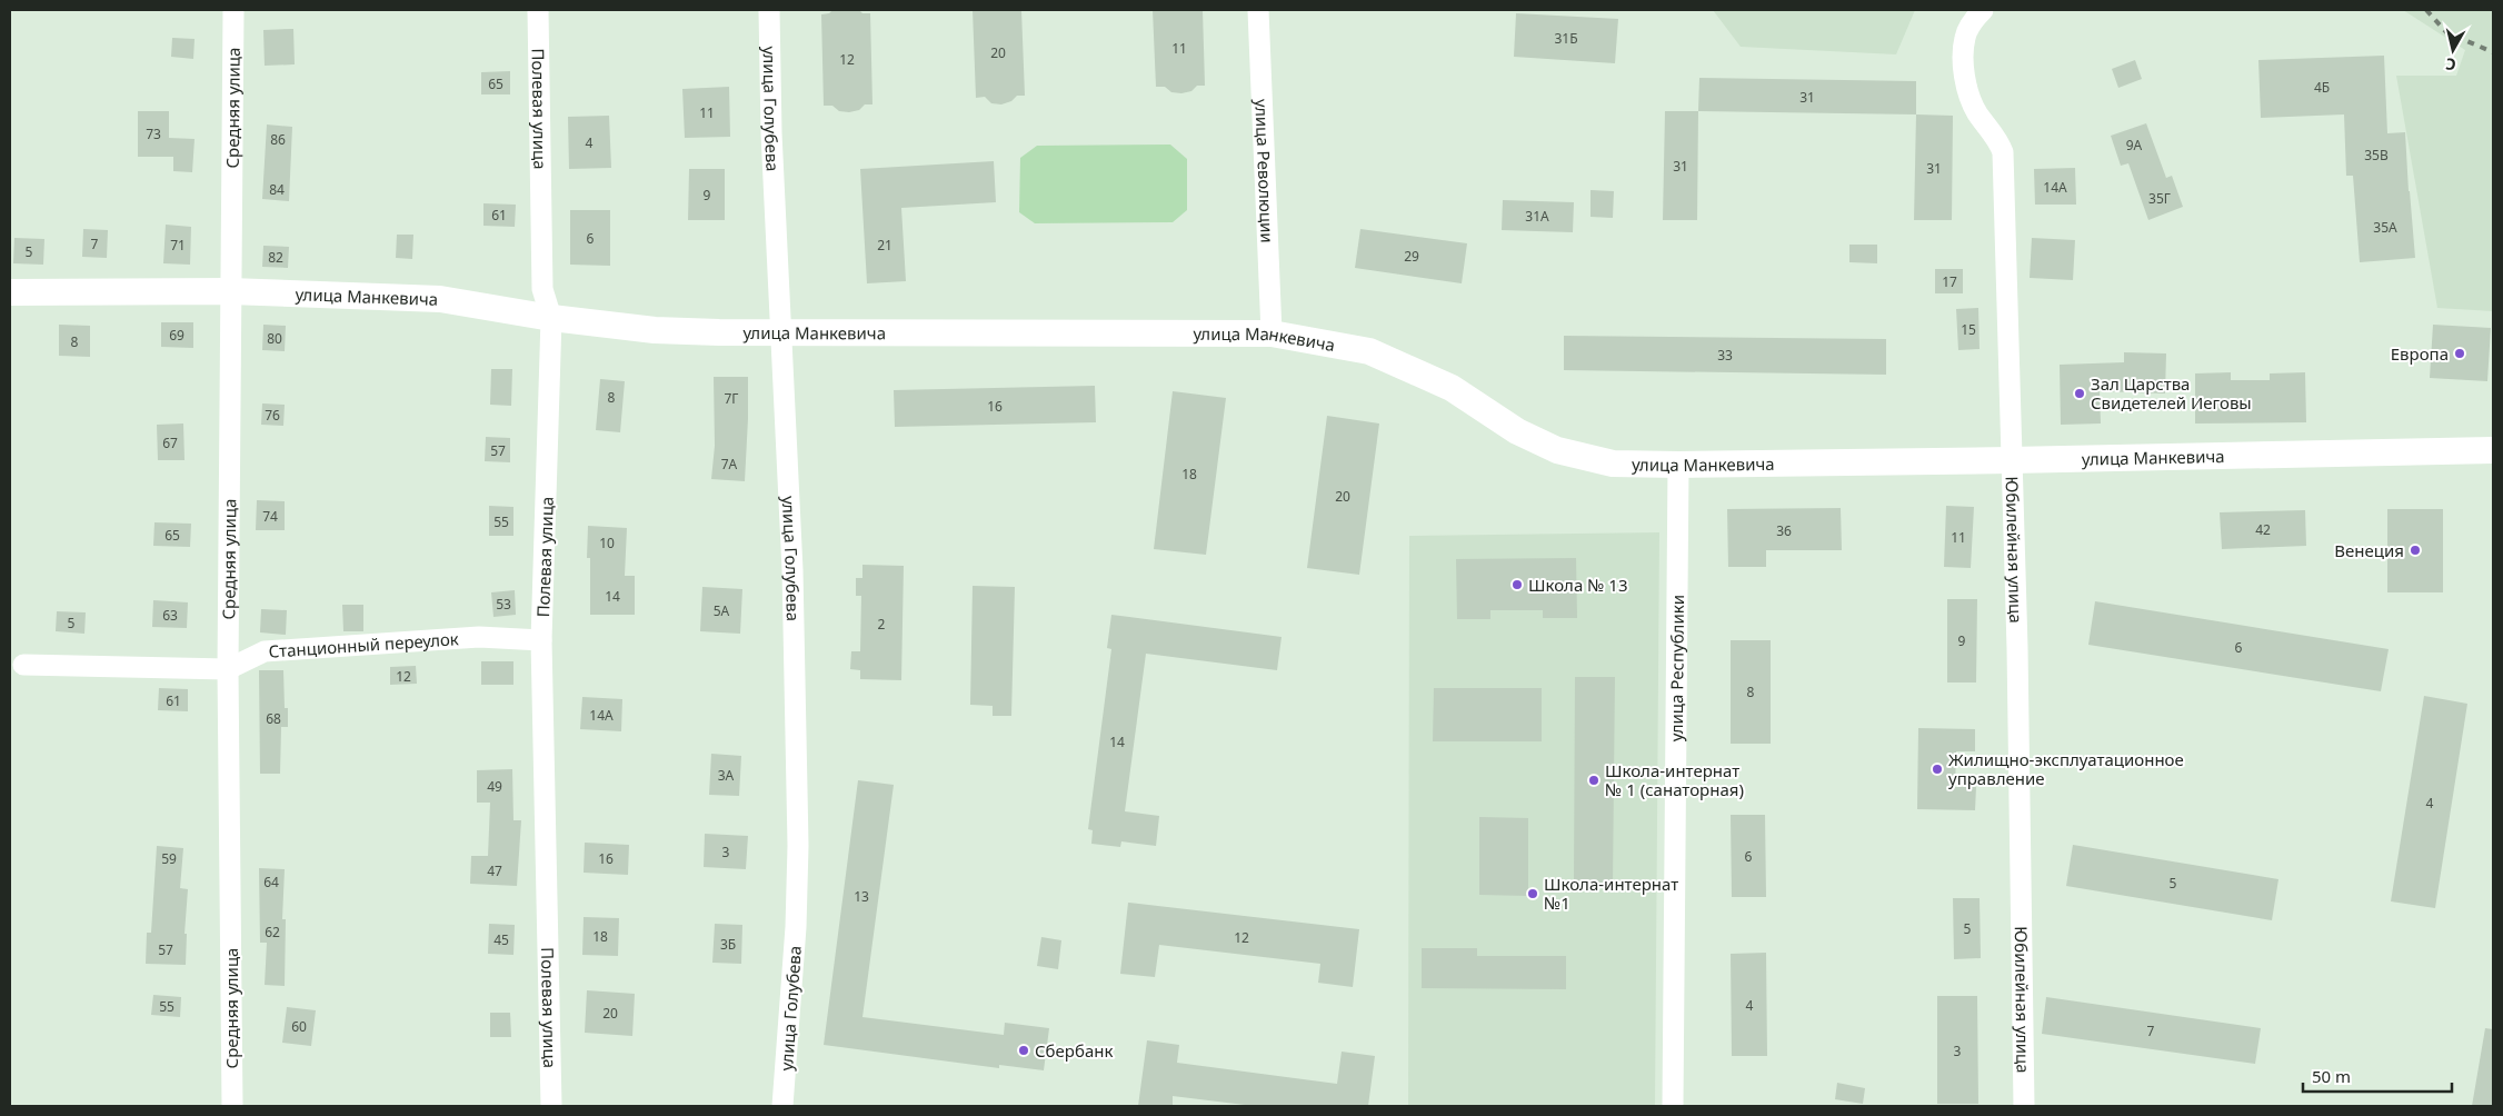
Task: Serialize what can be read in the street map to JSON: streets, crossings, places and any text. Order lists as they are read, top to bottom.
{
  "streets": {
    "street": [
      "Средняя улица",
      "Полевая улица",
      "улица Голубева",
      "улица Революции",
      "улица Манкевича",
      "Юбилейная улица",
      "Станционный переулок",
      "улица Республики"
    ]
  },
  "crossings": [
    ["Средняя улица", "улица Манкевича"],
    ["Средняя улица", "Станционный переулок"],
    ["Полевая улица", "улица Манкевича"],
    ["Полевая улица", "Станционный переулок"],
    ["улица Голубева", "улица Манкевича"],
    ["улица Революции", "улица Манкевича"],
    ["улица Манкевича", "Юбилейная улица"],
    ["улица Манкевича", "улица Республики"]
  ],
  "places": [
    "Европа",
    "Зал Царства Свидетелей Иеговы",
    "Венеция",
    "Школа № 13",
    "Жилищно-эксплуатационное управление",
    "Школа-интернат № 1 (санаторная)",
    "Школа-интернат №1",
    "Сбербанк"
  ],
  "house_numbers": [
    "31Б",
    "11",
    "20",
    "12",
    "65",
    "4Б",
    "31",
    "11",
    "73",
    "86",
    "4",
    "9А",
    "35В",
    "31",
    "31",
    "14А",
    "84",
    "9",
    "35Г",
    "61",
    "31А",
    "35А",
    "6",
    "7",
    "71",
    "21",
    "5",
    "29",
    "82",
    "17",
    "15",
    "69",
    "80",
    "8",
    "33",
    "8",
    "7Г",
    "16",
    "76",
    "67",
    "57",
    "7А",
    "18",
    "20",
    "74",
    "55",
    "42",
    "36",
    "65",
    "11",
    "10",
    "14",
    "53",
    "5А",
    "63",
    "5",
    "2",
    "9",
    "6",
    "12",
    "8",
    "61",
    "14А",
    "68",
    "14",
    "3А",
    "49",
    "4",
    "3",
    "6",
    "59",
    "16",
    "47",
    "64",
    "5",
    "13",
    "5",
    "62",
    "18",
    "12",
    "45",
    "3Б",
    "57",
    "4",
    "55",
    "20",
    "60",
    "7",
    "3"
  ],
  "scale_bar": "50 m",
  "north": "bottom"
}
